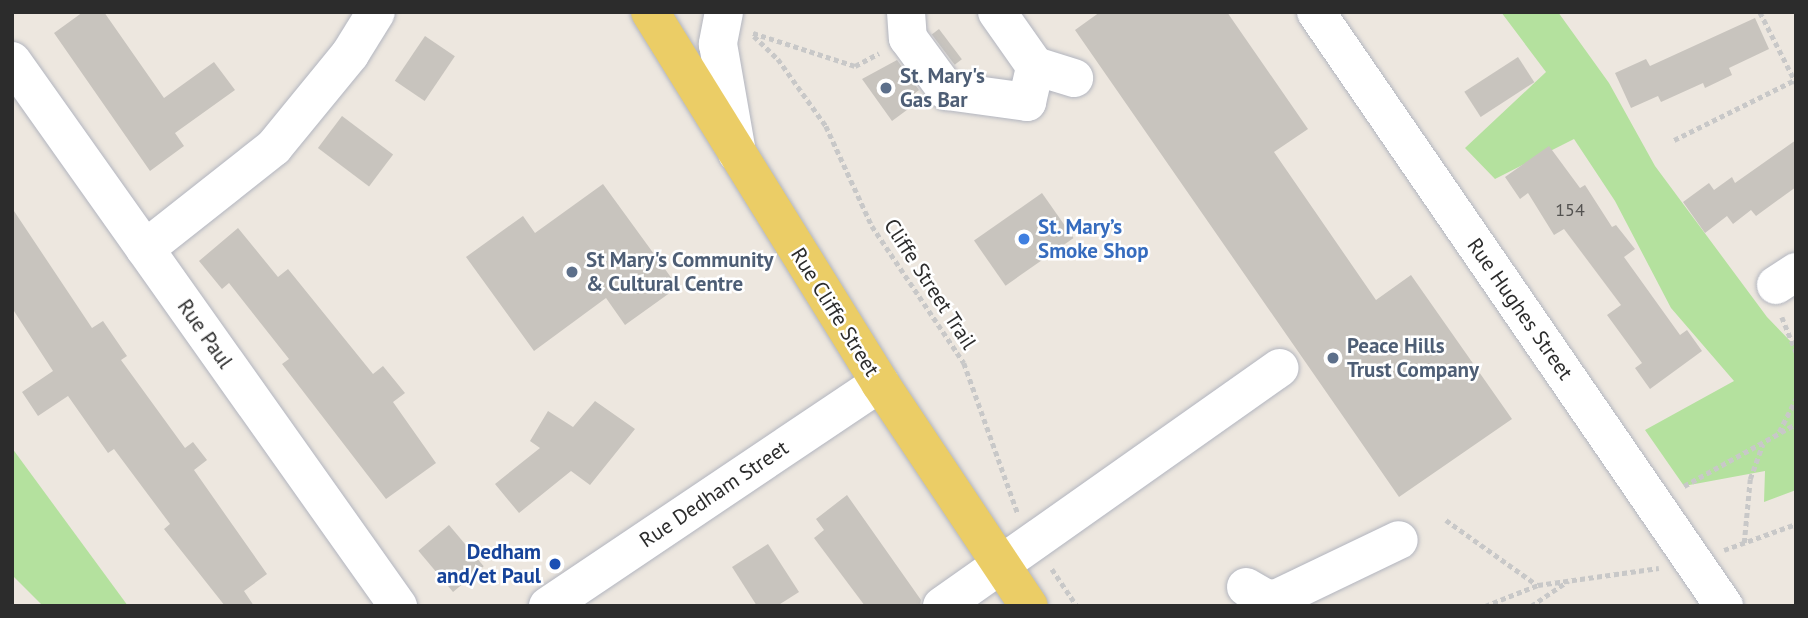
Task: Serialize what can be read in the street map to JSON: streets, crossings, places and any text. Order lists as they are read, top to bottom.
{
  "streets": {
    "main road": ["Rue Cliffe Street"],
    "street": ["Rue Hughes Street", "Rue Paul", "Rue Dedham Street"],
    "path": ["Cliffe Street Trail"]
  },
  "crossings": [
    ["Rue Cliffe Street", "Rue Dedham Street"]
  ],
  "places": [
    "St. Mary's Gas Bar",
    "St. Mary’s Smoke Shop",
    "St Mary's Community & Cultural Centre",
    "Peace Hills Trust Company",
    "Dedham and/et Paul"
  ],
  "house_numbers": ["154"]
}
